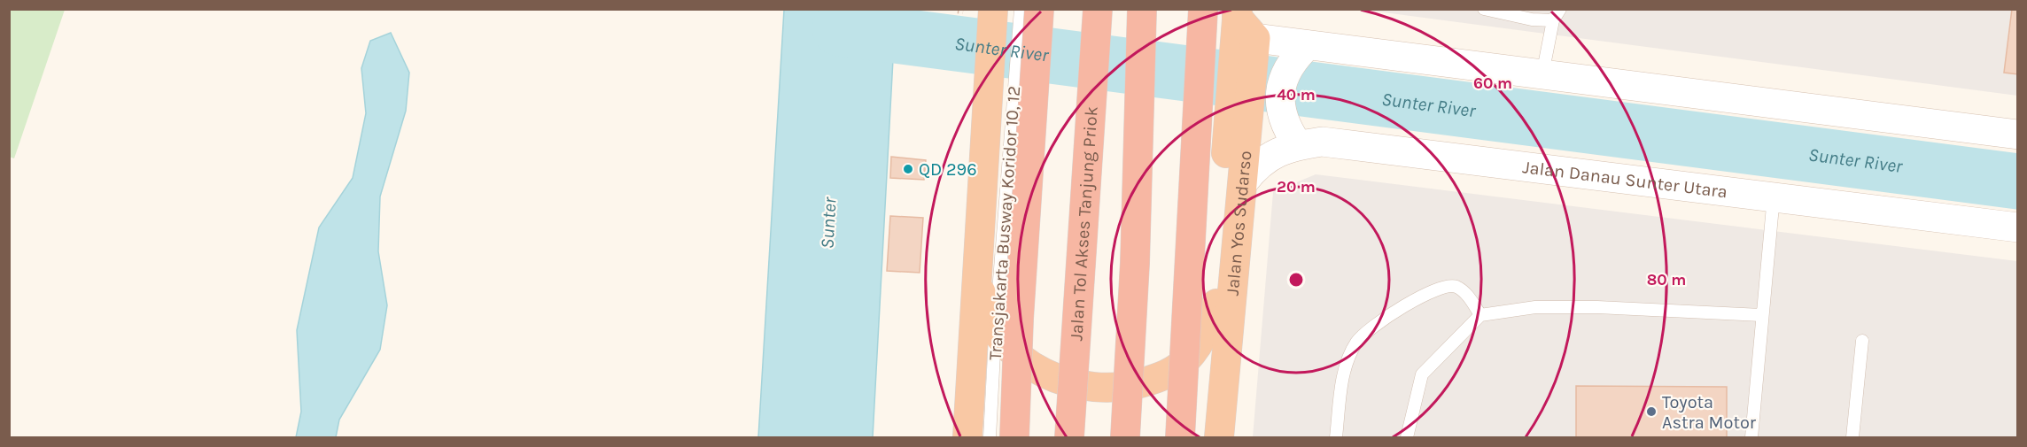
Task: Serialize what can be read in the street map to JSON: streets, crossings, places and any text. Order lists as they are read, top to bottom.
{
  "streets": {
    "highway": ["Jalan Tol Akses Tanjung Priok", "Jalan Yos Sudarso"],
    "main road": ["Jalan Danau Sunter Utara"],
    "lane": ["Transjakarta Busway Koridor 10, 12"]
  },
  "crossings": [
    ["Jalan Danau Sunter Utara", "Jalan Yos Sudarso"]
  ],
  "water": ["Sunter River", "Sunter"],
  "places": ["QD 296", "Toyota Astra Motor"],
  "rings": [
    "60 m",
    "40 m",
    "20 m",
    "80 m"
  ]
}
